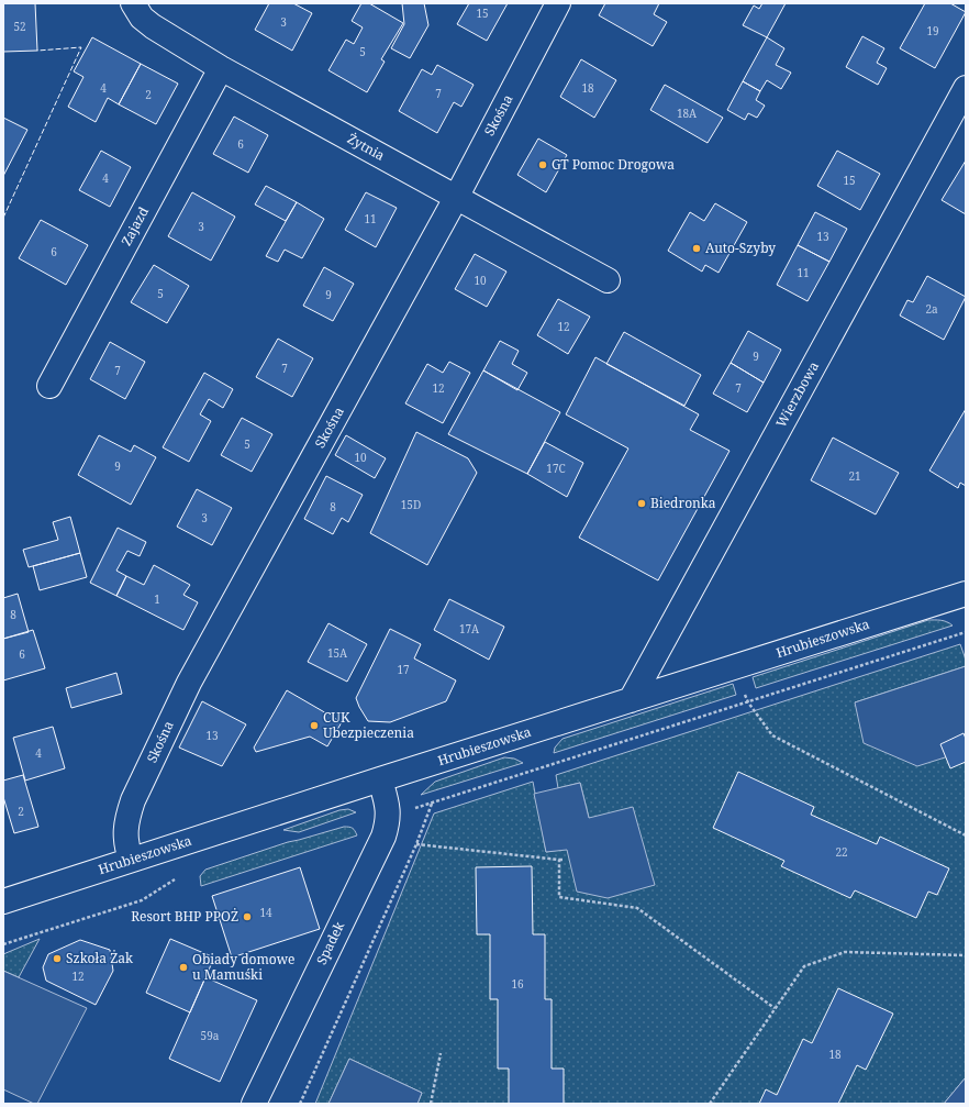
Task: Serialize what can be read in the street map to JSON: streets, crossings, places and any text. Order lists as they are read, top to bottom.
{
  "streets": {
    "street": [
      "Skośna",
      "Żytnia",
      "Zajazd",
      "Wierzbowa",
      "Hrubieszowska",
      "Spadek"
    ]
  },
  "crossings": [
    ["Skośna", "Żytnia"],
    ["Skośna", "Hrubieszowska"],
    ["Żytnia", "Zajazd"],
    ["Wierzbowa", "Hrubieszowska"],
    ["Hrubieszowska", "Spadek"]
  ],
  "places": [
    "GT Pomoc Drogowa",
    "Auto-Szyby",
    "Biedronka",
    "CUK Ubezpieczenia",
    "Resort BHP PPOŻ",
    "Szkoła Żak",
    "Obiady domowe u Mamuśki"
  ],
  "house_numbers": [
    "15",
    "3",
    "52",
    "19",
    "5",
    "4",
    "18",
    "7",
    "2",
    "18A",
    "6",
    "4",
    "15",
    "11",
    "3",
    "13",
    "6",
    "11",
    "10",
    "5",
    "9",
    "2a",
    "12",
    "9",
    "7",
    "7",
    "12",
    "7",
    "5",
    "10",
    "9",
    "17C",
    "21",
    "15D",
    "8",
    "3",
    "1",
    "8",
    "17A",
    "15A",
    "6",
    "17",
    "13",
    "4",
    "2",
    "22",
    "14",
    "12",
    "16",
    "59a",
    "18"
  ]
}
